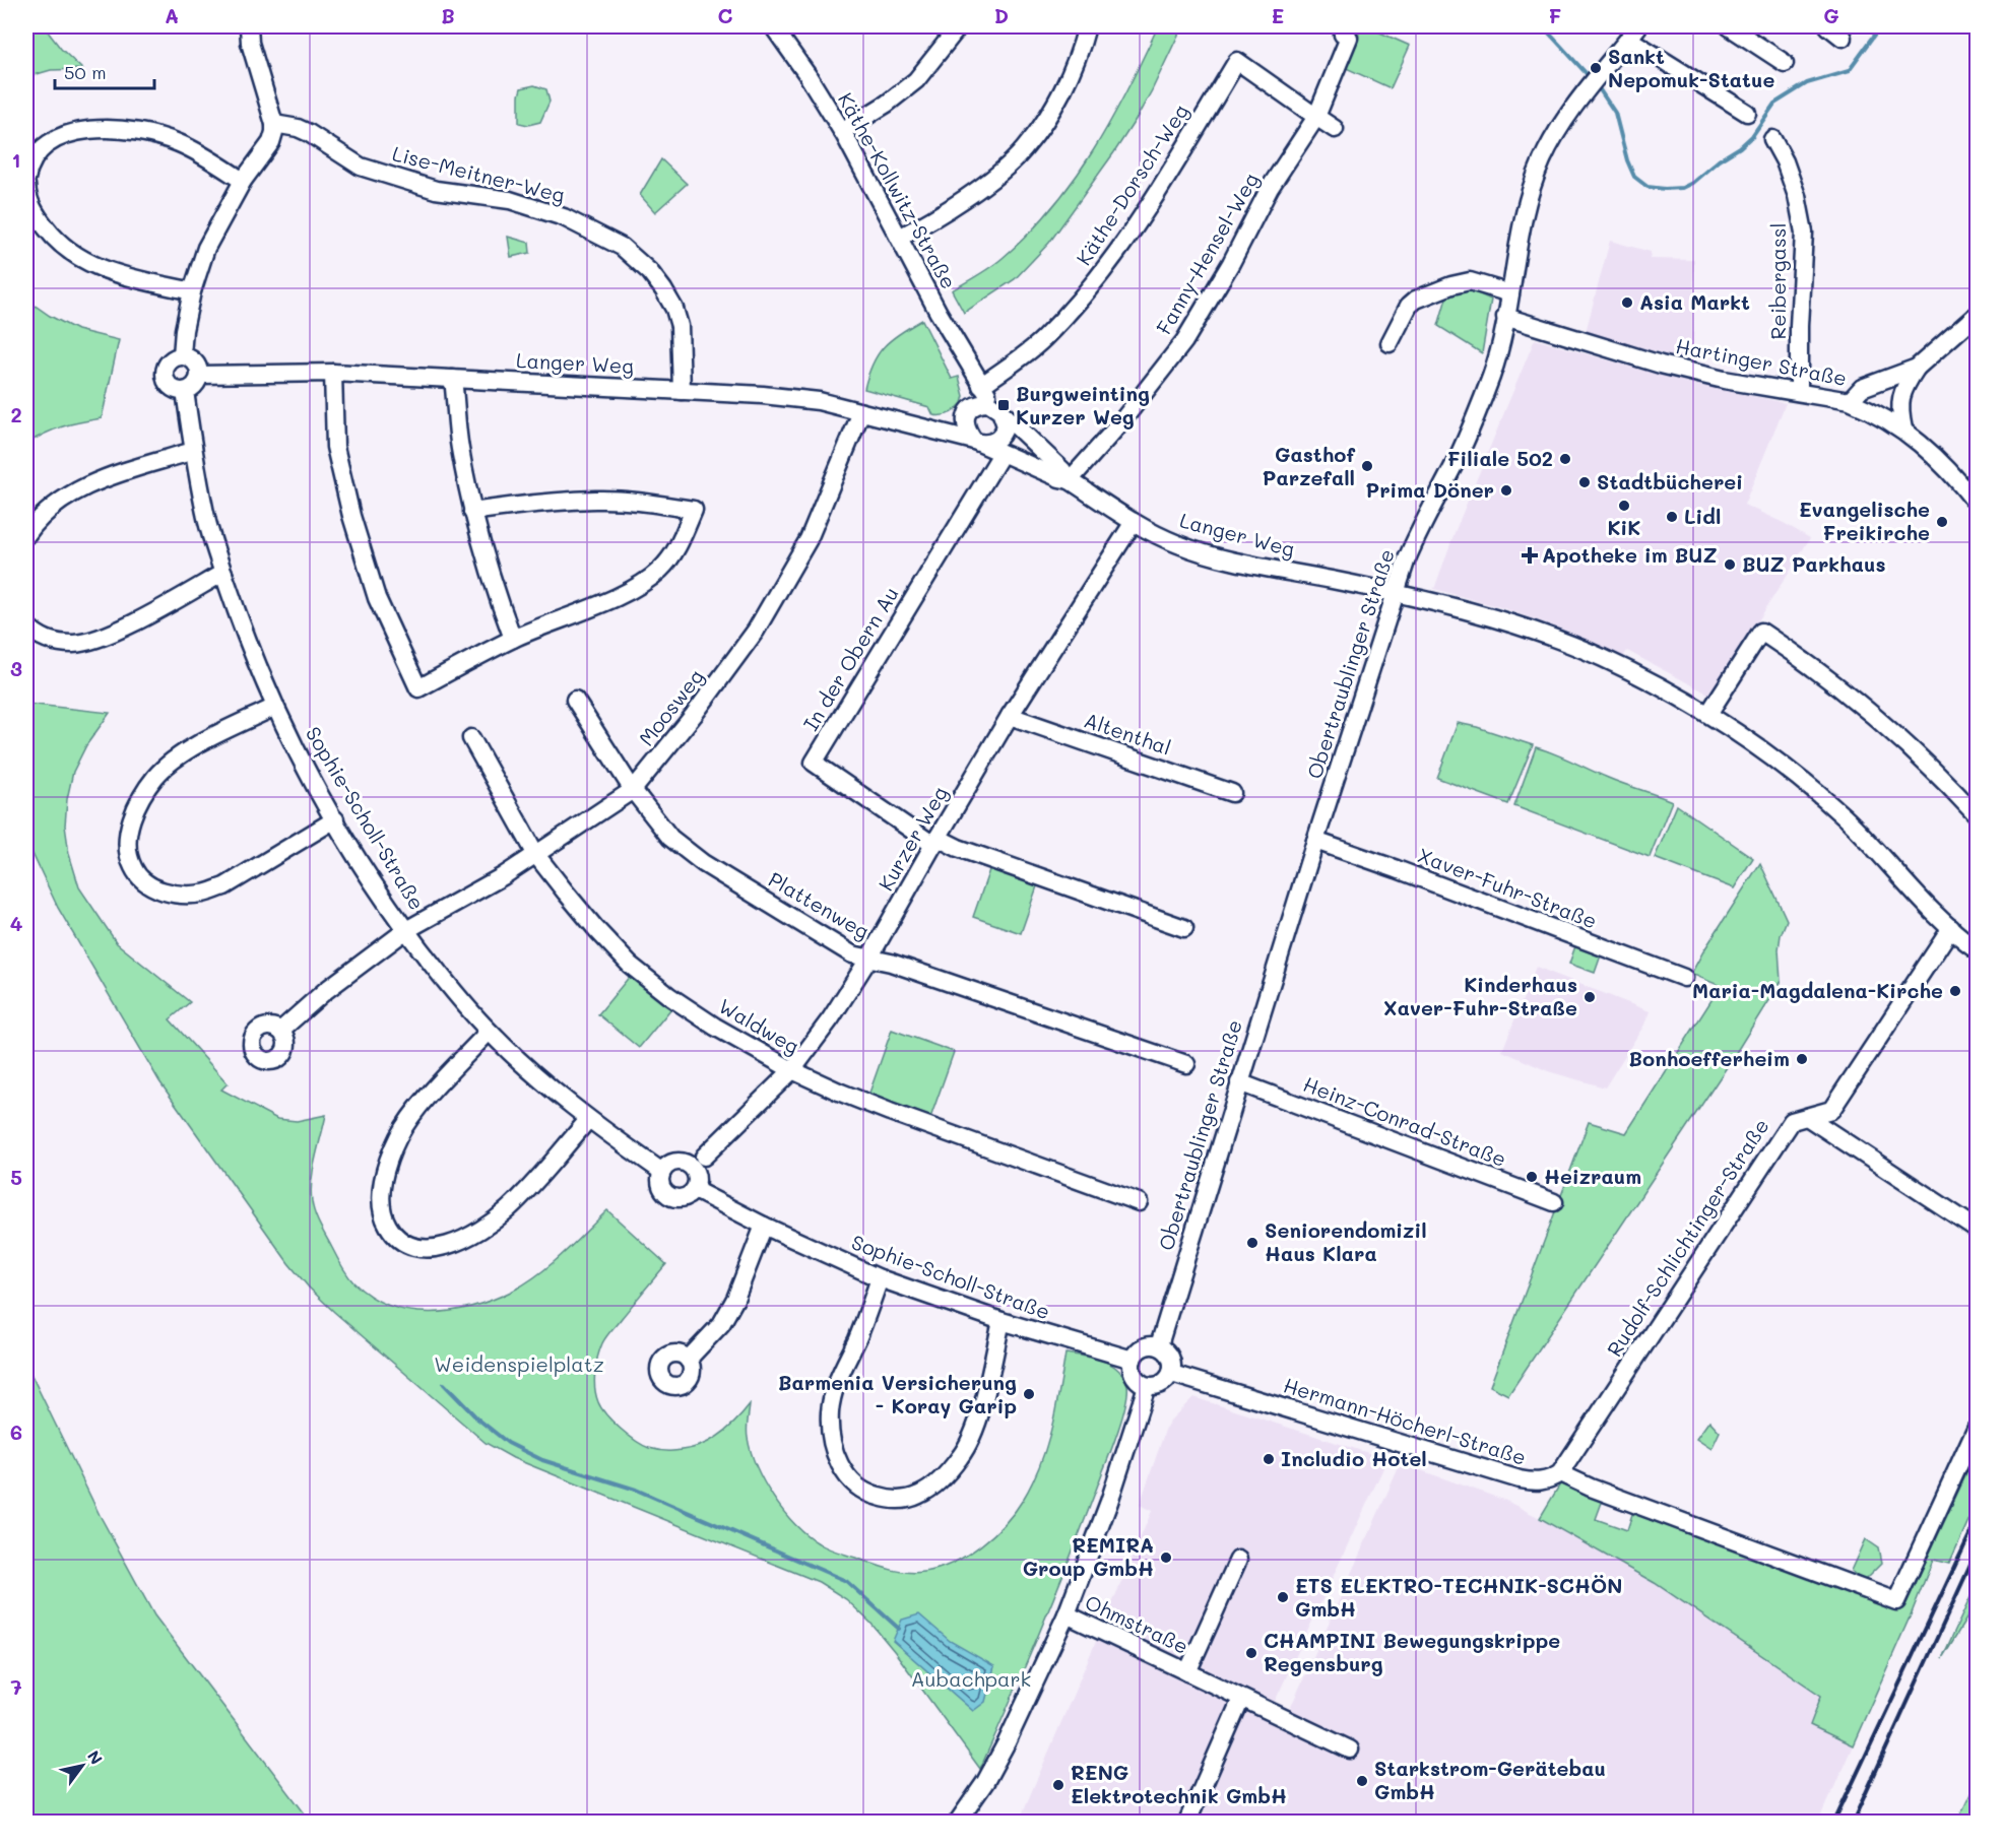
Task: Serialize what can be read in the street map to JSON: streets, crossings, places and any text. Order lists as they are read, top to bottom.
{
  "streets": {
    "street": [
      "Lise-Meitner-Weg",
      "Käthe-Dorsch-Weg",
      "Käthe-Kollwitz-Straße",
      "Fanny-Hensel-Weg",
      "Reibergassl",
      "Hartinger Straße",
      "Langer Weg",
      "In der Obern Au",
      "Obertraublinger Straße",
      "Moosweg",
      "Altenthal",
      "Sophie-Scholl-Straße",
      "Kurzer Weg",
      "Xaver-Fuhr-Straße",
      "Plattenweg",
      "Waldweg",
      "Heinz-Conrad-Straße",
      "Rudolf-Schlichtinger-Straße",
      "Hermann-Höcherl-Straße",
      "Ohmstraße"
    ]
  },
  "crossings": [
    ["Lise-Meitner-Weg", "Langer Weg"],
    ["Käthe-Dorsch-Weg", "Käthe-Kollwitz-Straße"],
    ["Käthe-Dorsch-Weg", "Fanny-Hensel-Weg"],
    ["Käthe-Kollwitz-Straße", "Fanny-Hensel-Weg"],
    ["Käthe-Kollwitz-Straße", "Langer Weg"],
    ["Fanny-Hensel-Weg", "Langer Weg"],
    ["Reibergassl", "Hartinger Straße"],
    ["Hartinger Straße", "Obertraublinger Straße"],
    ["Langer Weg", "In der Obern Au"],
    ["Langer Weg", "Obertraublinger Straße"],
    ["Langer Weg", "Moosweg"],
    ["Langer Weg", "Sophie-Scholl-Straße"],
    ["Langer Weg", "Kurzer Weg"],
    ["Langer Weg", "Rudolf-Schlichtinger-Straße"],
    ["In der Obern Au", "Kurzer Weg"],
    ["Obertraublinger Straße", "Sophie-Scholl-Straße"],
    ["Obertraublinger Straße", "Xaver-Fuhr-Straße"],
    ["Obertraublinger Straße", "Heinz-Conrad-Straße"],
    ["Obertraublinger Straße", "Hermann-Höcherl-Straße"],
    ["Moosweg", "Sophie-Scholl-Straße"],
    ["Moosweg", "Plattenweg"],
    ["Moosweg", "Waldweg"],
    ["Altenthal", "Kurzer Weg"],
    ["Sophie-Scholl-Straße", "Hermann-Höcherl-Straße"],
    ["Kurzer Weg", "Plattenweg"],
    ["Kurzer Weg", "Waldweg"],
    ["Rudolf-Schlichtinger-Straße", "Hermann-Höcherl-Straße"]
  ],
  "parks": ["Weidenspielplatz", "Aubachpark"],
  "places": {
    "other": [
      "Sankt Nepomuk-Statue",
      "Asia Markt",
      "Filiale 502",
      "Gasthof Parzefall",
      "Stadtbücherei",
      "Prima Döner",
      "KiK",
      "Lidl",
      "Evangelische Freikirche",
      "BUZ Parkhaus",
      "Maria-Magdalena-Kirche",
      "Kinderhaus Xaver-Fuhr-Straße",
      "Bonhoefferheim",
      "Heizraum",
      "Seniorendomizil Haus Klara",
      "Barmenia Versicherung - Koray Garip",
      "Includio Hotel",
      "REMIRA Group GmbH",
      "ETS ELEKTRO-TECHNIK-SCHÖN GmbH",
      "CHAMPINI Bewegungskrippe Regensburg",
      "Starkstrom-Gerätebau GmbH",
      "RENG Elektrotechnik GmbH"
    ],
    "transit": ["Burgweinting Kurzer Weg"],
    "health": ["Apotheke im BUZ"]
  },
  "scale_bar": "50 m",
  "north": "top right",
  "grid": {
    "columns": [
      "A",
      "B",
      "C",
      "D",
      "E",
      "F",
      "G"
    ],
    "rows": [
      "1",
      "2",
      "3",
      "4",
      "5",
      "6",
      "7"
    ]
  }
}
